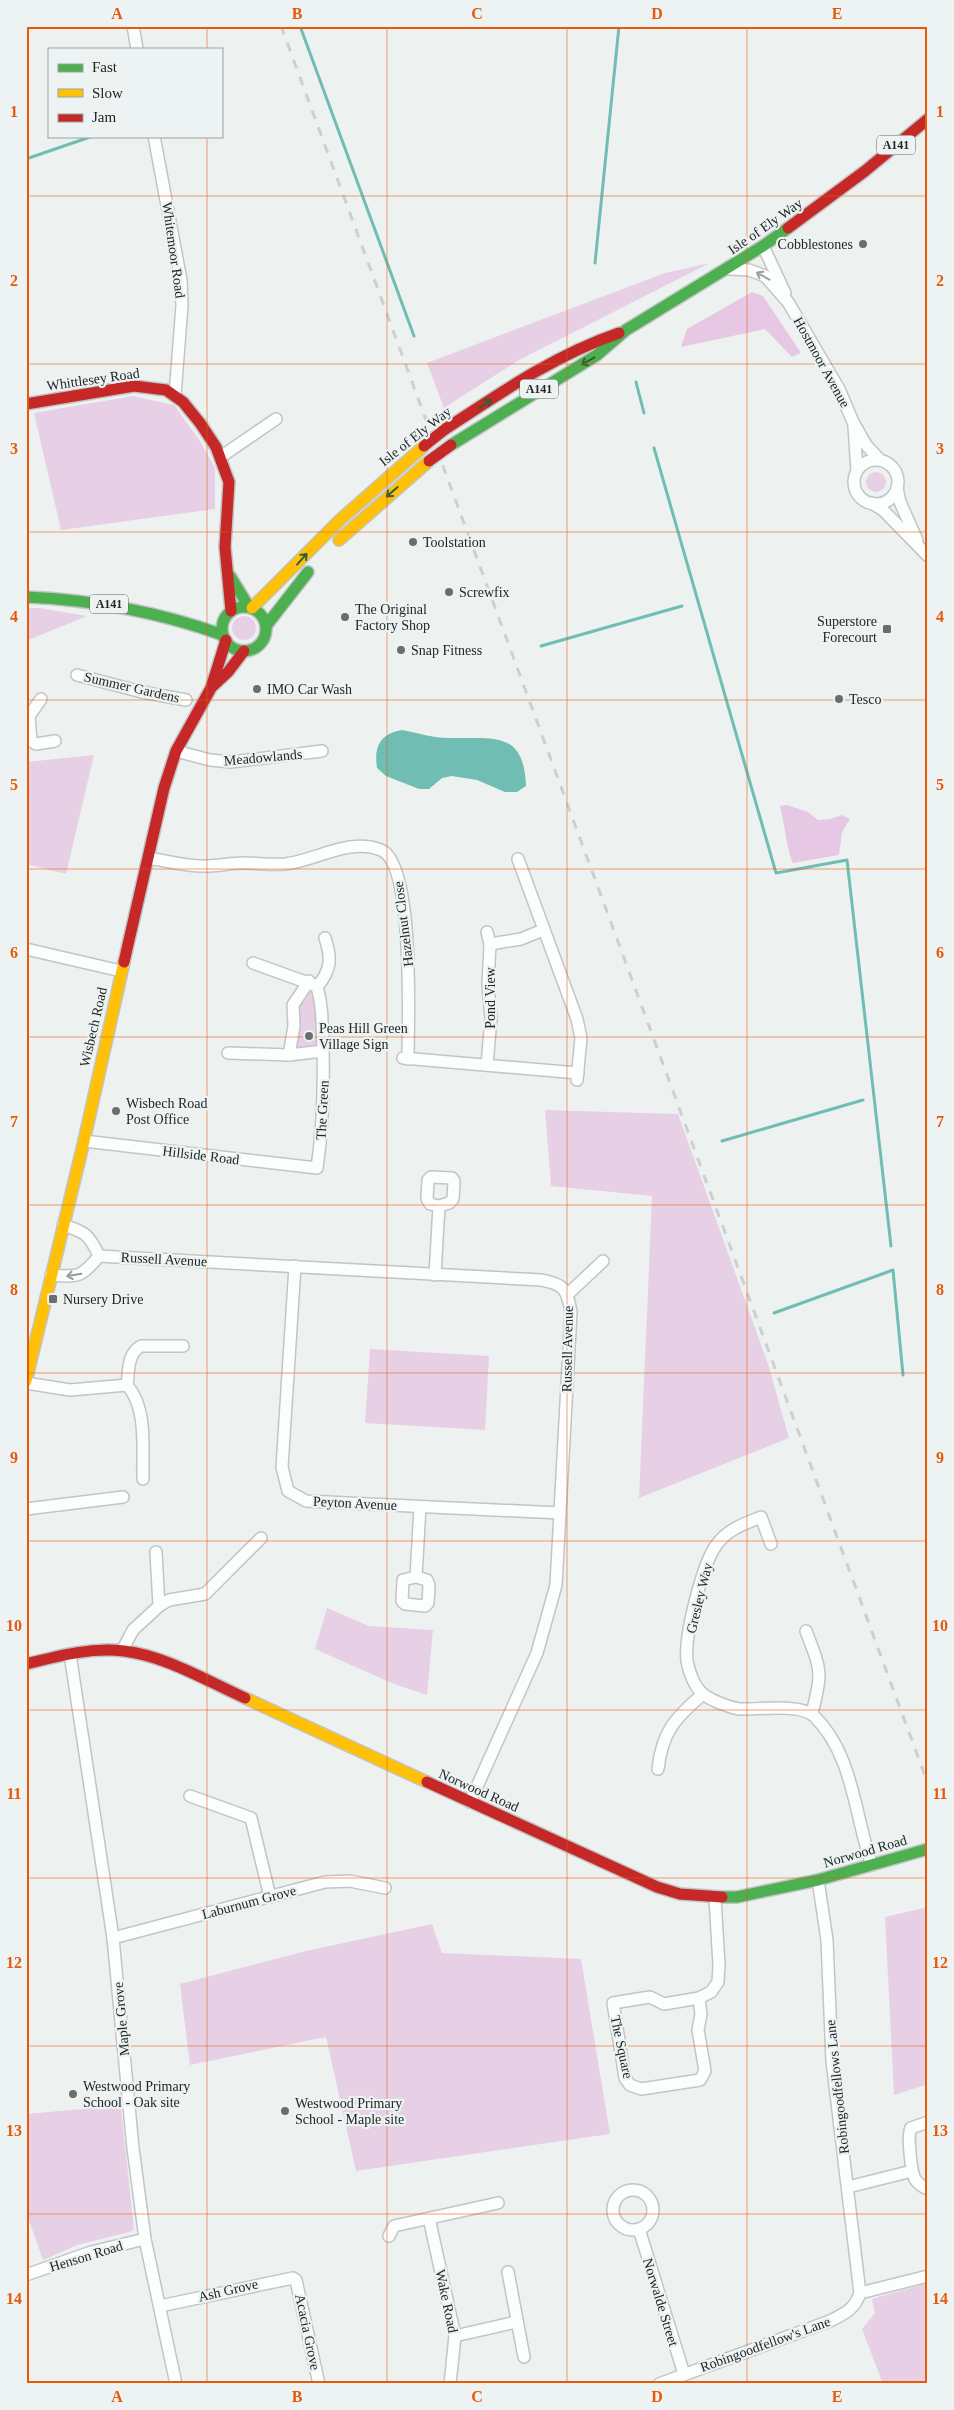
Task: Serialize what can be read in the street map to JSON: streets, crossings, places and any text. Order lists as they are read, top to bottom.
{
  "streets": {
    "main road": [
      "A141",
      "Isle of Ely Way",
      "Whittlesey Road",
      "Wisbech Road",
      "Norwood Road"
    ],
    "street": [
      "Whitemoor Road",
      "Hostmoor Avenue",
      "Summer Gardens",
      "Meadowlands",
      "Hazelnut Close",
      "Pond View",
      "The Green",
      "Hillside Road",
      "Russell Avenue",
      "Peyton Avenue",
      "Gresley Way",
      "Laburnum Grove",
      "Maple Grove",
      "The Square",
      "Robingoodfellows Lane",
      "Henson Road",
      "Ash Grove",
      "Wake Road",
      "Norwalde Street",
      "Acacia Grove",
      "Robingoodfellow's Lane"
    ]
  },
  "crossings": [
    ["A141", "Isle of Ely Way"],
    ["A141", "Whittlesey Road"],
    ["A141", "Wisbech Road"],
    ["Isle of Ely Way", "Hostmoor Avenue"],
    ["Isle of Ely Way", "Whittlesey Road"],
    ["Isle of Ely Way", "Wisbech Road"],
    ["Whitemoor Road", "Whittlesey Road"],
    ["Whittlesey Road", "Wisbech Road"],
    ["Meadowlands", "Wisbech Road"],
    ["Hazelnut Close", "Pond View"],
    ["Hazelnut Close", "Wisbech Road"],
    ["Wisbech Road", "Hillside Road"],
    ["The Green", "Hillside Road"],
    ["Russell Avenue", "Peyton Avenue"],
    ["Russell Avenue", "Norwood Road"],
    ["Norwood Road", "Maple Grove"],
    ["Norwood Road", "Robingoodfellows Lane"],
    ["Laburnum Grove", "Maple Grove"],
    ["Maple Grove", "Henson Road"],
    ["Maple Grove", "Ash Grove"],
    ["Robingoodfellows Lane", "Robingoodfellow's Lane"],
    ["Ash Grove", "Acacia Grove"],
    ["Norwalde Street", "Robingoodfellow's Lane"]
  ],
  "places": {
    "other": [
      "Cobblestones",
      "Toolstation",
      "Screwfix",
      "The Original Factory Shop",
      "Snap Fitness",
      "IMO Car Wash",
      "Tesco",
      "Peas Hill Green Village Sign",
      "Wisbech Road Post Office",
      "Westwood Primary School - Oak site",
      "Westwood Primary School - Maple site"
    ],
    "transit": ["Superstore Forecourt", "Nursery Drive"]
  },
  "legend": ["Fast", "Slow", "Jam"],
  "grid": {
    "columns": [
      "A",
      "B",
      "C",
      "D",
      "E"
    ],
    "rows": [
      "1",
      "2",
      "3",
      "4",
      "5",
      "6",
      "7",
      "8",
      "9",
      "10",
      "11",
      "12",
      "13",
      "14"
    ]
  }
}
